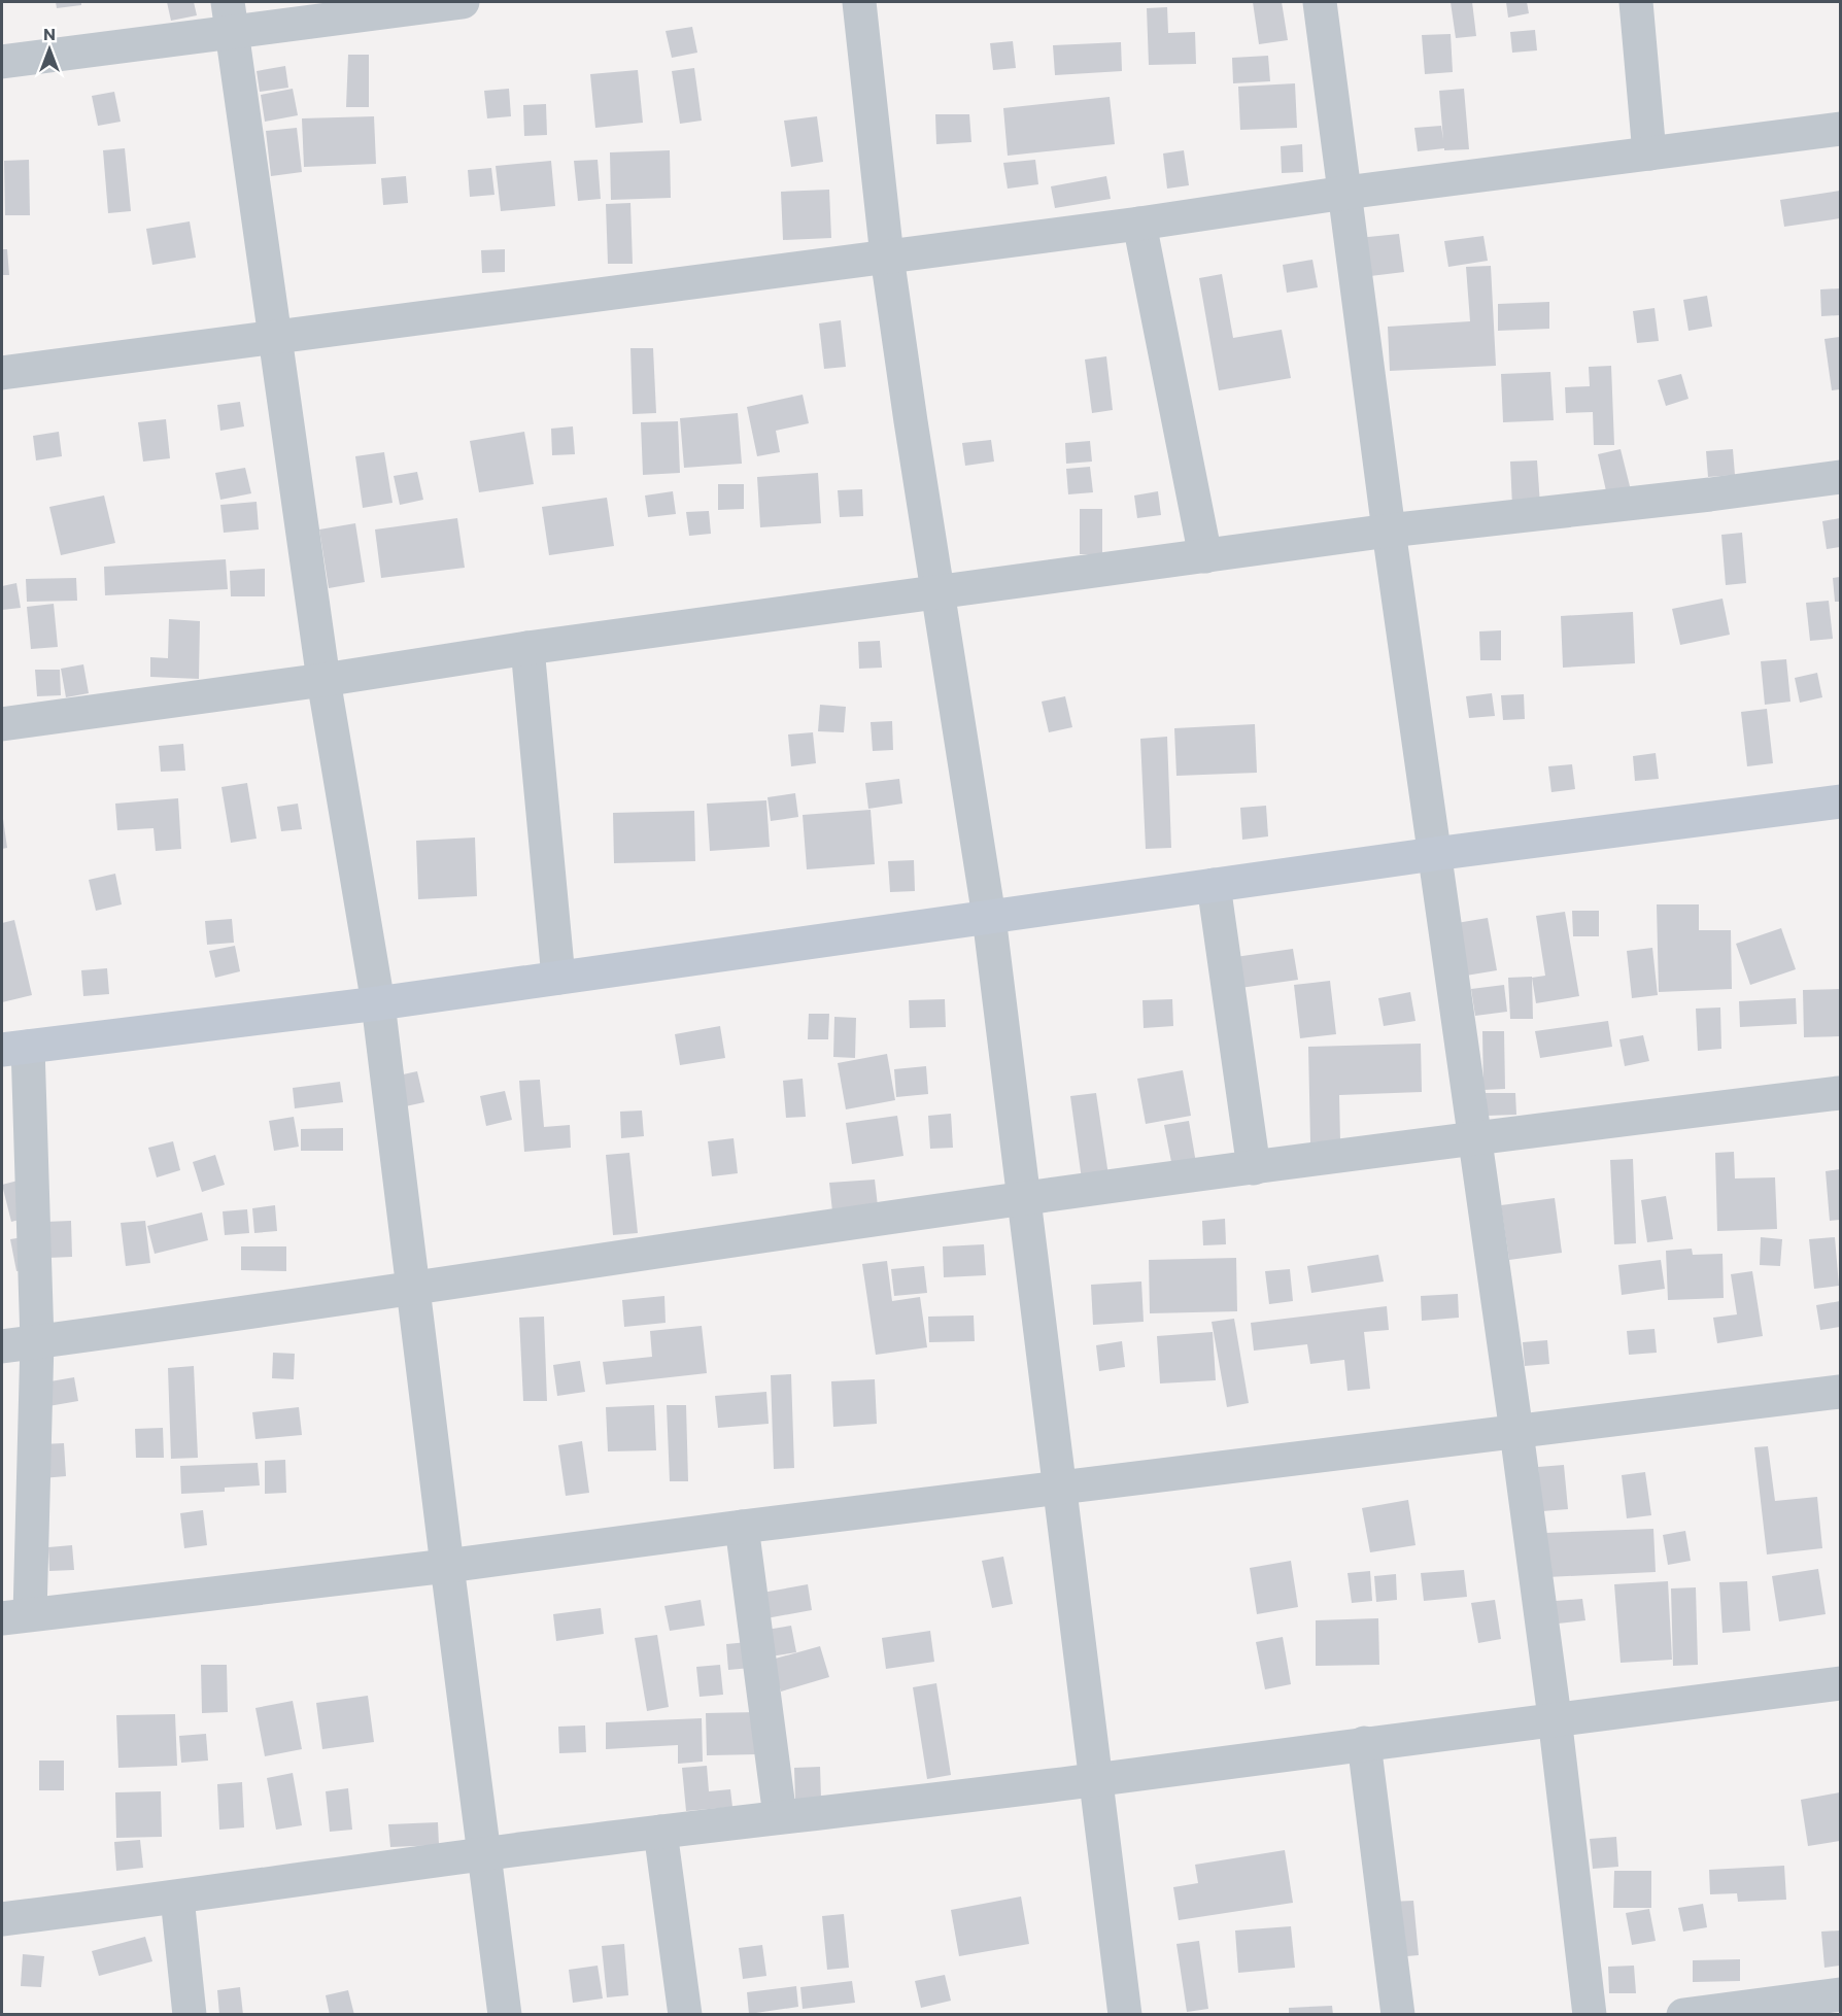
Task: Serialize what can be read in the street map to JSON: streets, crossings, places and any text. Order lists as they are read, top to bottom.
{
  "north": "top"
}
